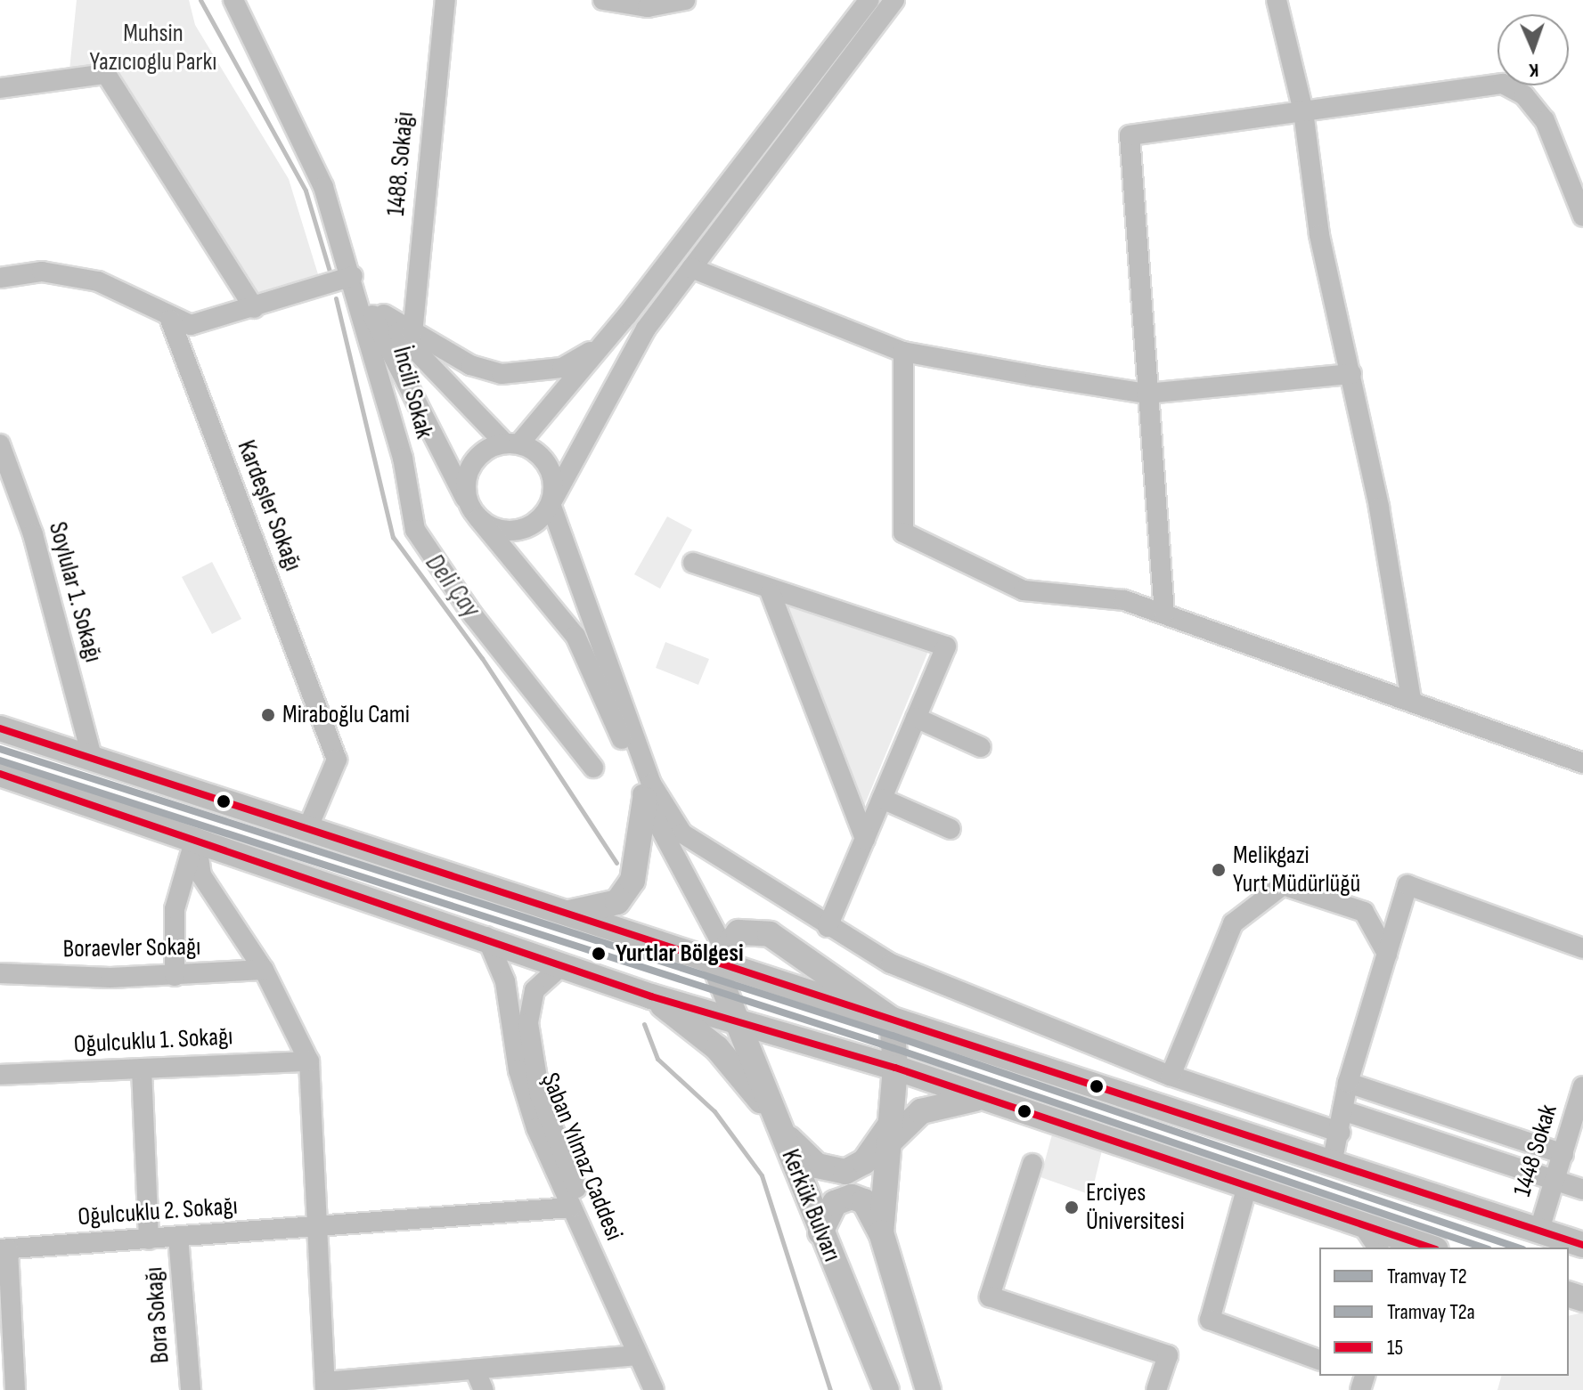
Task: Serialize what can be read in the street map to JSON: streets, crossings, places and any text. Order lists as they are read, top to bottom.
{
  "streets": {
    "main road": ["Kerkük Bulvarı"],
    "street": [
      "1488. Sokağı",
      "İncili Sokak",
      "Kardeşler Sokağı",
      "Soylular 1. Sokağı",
      "Boraevler Sokağı",
      "Oğulcuklu 1. Sokağı",
      "1448 Sokak",
      "Şaban Yılmaz Caddesi",
      "Oğulcuklu 2. Sokağı",
      "Bora Sokağı"
    ]
  },
  "crossings": [
    ["Şaban Yılmaz Caddesi", "Oğulcuklu 2. Sokağı"],
    ["Oğulcuklu 2. Sokağı", "Bora Sokağı"]
  ],
  "water": ["Deli Çay"],
  "parks": ["Muhsin Yazıcıoglu Parkı"],
  "places": [
    "Miraboğlu Cami",
    "Melikgazi Yurt Müdürlüğü",
    "Yurtlar Bölgesi",
    "Erciyes Üniversitesi"
  ],
  "lines": ["transit line 15", "tram line T2", "tram line T2a"],
  "legend": ["Tramvay T2", "Tramvay T2a", "15"],
  "north": "bottom"
}
